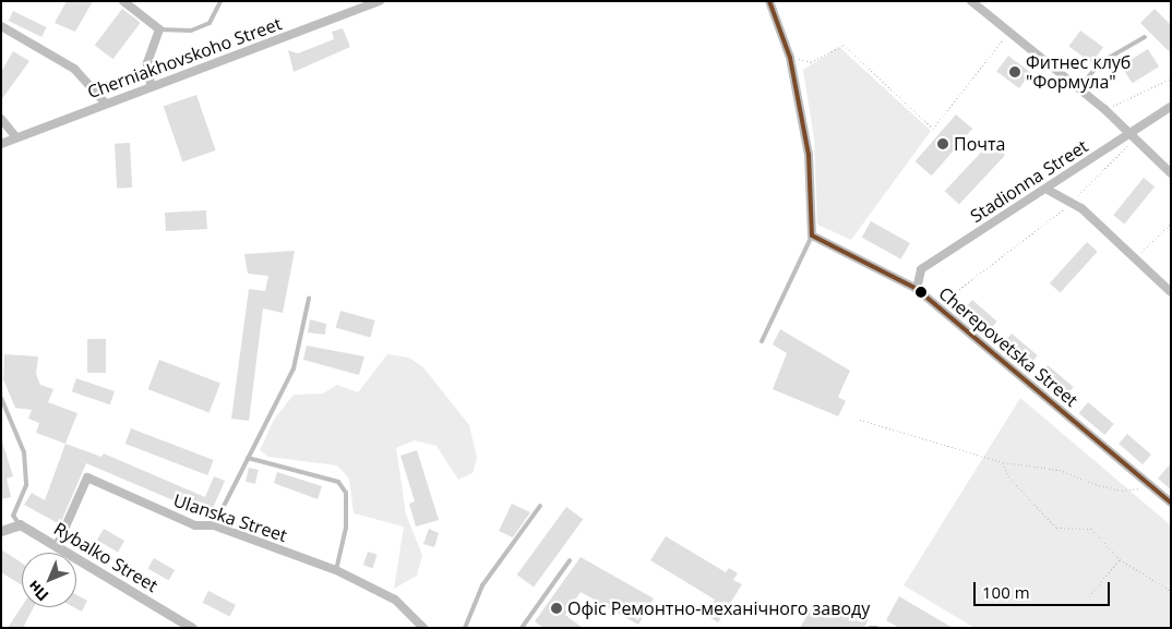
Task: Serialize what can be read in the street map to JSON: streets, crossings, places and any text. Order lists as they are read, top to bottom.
{
  "streets": {
    "street": [
      "Cherniakhovskoho Street",
      "Stadionna Street",
      "Cherepovetska Street",
      "Ulanska Street",
      "Rybalko Street"
    ]
  },
  "crossings": [
    ["Stadionna Street", "Cherepovetska Street"],
    ["Ulanska Street", "Rybalko Street"]
  ],
  "places": ["Фитнес клуб \"Формула\"", "Почта", "Офіс Ремонтно-механічного заводу"],
  "scale_bar": "100 m",
  "north": "bottom left"
}
